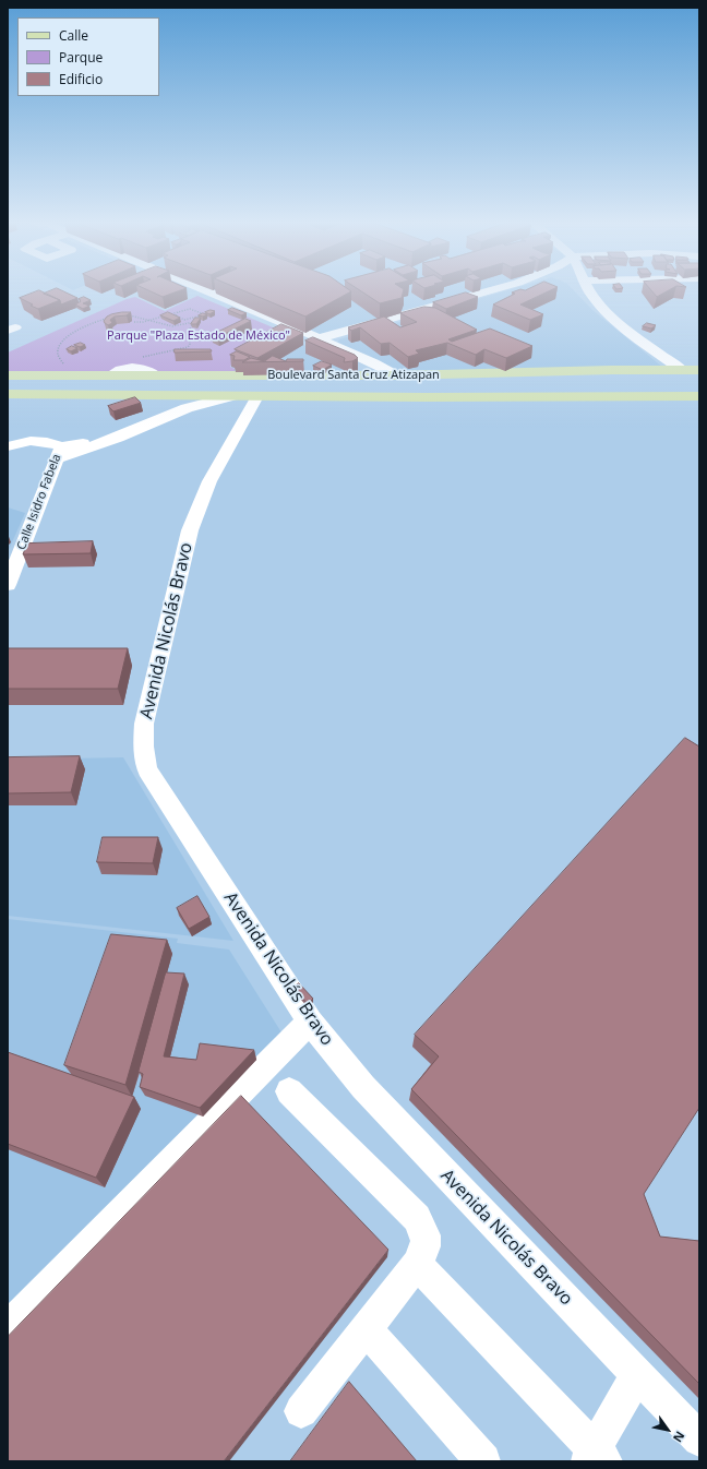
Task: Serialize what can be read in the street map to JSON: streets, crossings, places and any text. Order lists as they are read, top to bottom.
{
  "streets": {
    "main road": ["Boulevard Santa Cruz Atizapan"],
    "street": ["Calle Isidro Fabela", "Avenida Nicolás Bravo"]
  },
  "crossings": [
    ["Boulevard Santa Cruz Atizapan", "Avenida Nicolás Bravo"]
  ],
  "parks": ["Parque \"Plaza Estado de México\""],
  "legend": ["Calle", "Parque", "Edificio"],
  "north": "bottom right"
}
